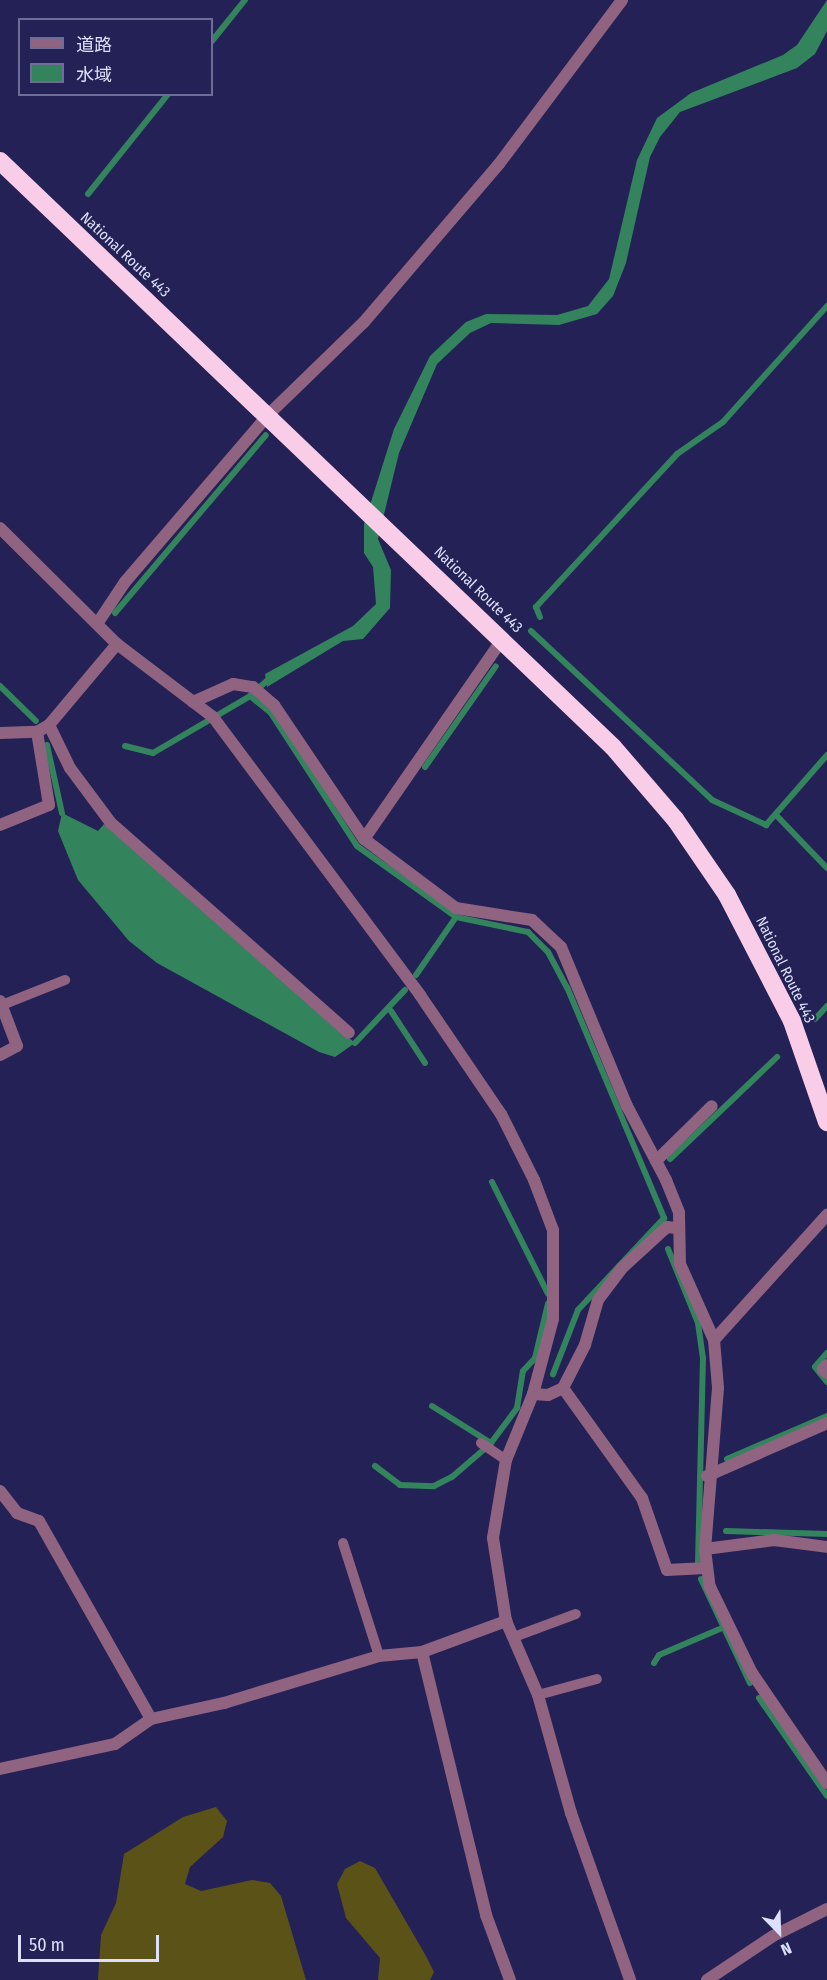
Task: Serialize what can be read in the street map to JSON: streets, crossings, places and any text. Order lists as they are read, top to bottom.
{
  "streets": {
    "highway": ["National Route 443"]
  },
  "legend": ["道路", "水域"],
  "scale_bar": "50 m",
  "north": "bottom right"
}
